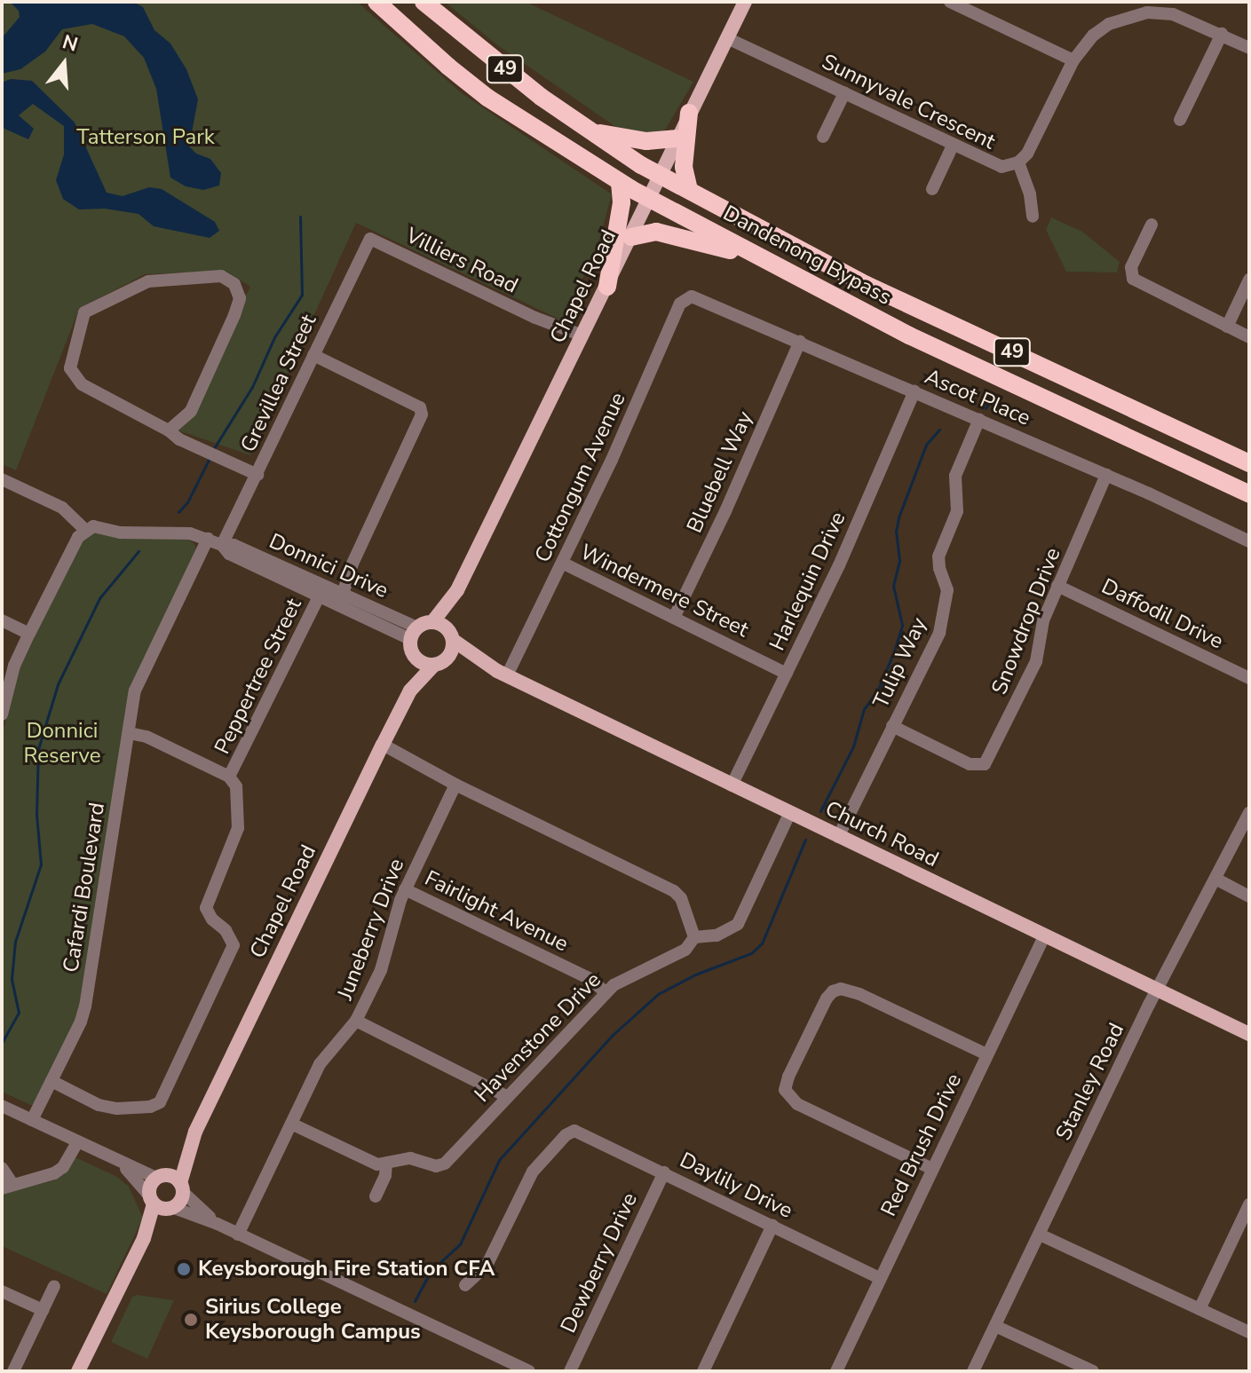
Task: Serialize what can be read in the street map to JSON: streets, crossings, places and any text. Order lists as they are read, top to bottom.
{
  "streets": {
    "highway": ["49", "Dandenong Bypass"],
    "main road": ["Chapel Road", "Church Road"],
    "street": [
      "Sunnyvale Crescent",
      "Villiers Road",
      "Grevillea Street",
      "Ascot Place",
      "Bluebell Way",
      "Cottongum Avenue",
      "Donnici Drive",
      "Harlequin Drive",
      "Windermere Street",
      "Daffodil Drive",
      "Snowdrop Drive",
      "Tulip Way",
      "Peppertree Street",
      "Cafardi Boulevard",
      "Fairlight Avenue",
      "Juneberry Drive",
      "Havenstone Drive",
      "Stanley Road",
      "Red Brush Drive",
      "Daylily Drive",
      "Dewberry Drive"
    ]
  },
  "crossings": [
    ["Sunnyvale Crescent", "Chapel Road"],
    ["Dandenong Bypass", "Chapel Road"],
    ["Villiers Road", "Chapel Road"],
    ["Villiers Road", "Grevillea Street"],
    ["Chapel Road", "Church Road"],
    ["Grevillea Street", "Donnici Drive"],
    ["Grevillea Street", "Peppertree Street"],
    ["Ascot Place", "Bluebell Way"],
    ["Ascot Place", "Cottongum Avenue"],
    ["Ascot Place", "Harlequin Drive"],
    ["Ascot Place", "Snowdrop Drive"],
    ["Ascot Place", "Tulip Way"],
    ["Bluebell Way", "Windermere Street"],
    ["Cottongum Avenue", "Windermere Street"],
    ["Cottongum Avenue", "Church Road"],
    ["Donnici Drive", "Peppertree Street"],
    ["Donnici Drive", "Cafardi Boulevard"],
    ["Harlequin Drive", "Windermere Street"],
    ["Harlequin Drive", "Church Road"],
    ["Daffodil Drive", "Snowdrop Drive"],
    ["Snowdrop Drive", "Tulip Way"],
    ["Tulip Way", "Church Road"],
    ["Peppertree Street", "Cafardi Boulevard"],
    ["Church Road", "Stanley Road"],
    ["Church Road", "Red Brush Drive"],
    ["Fairlight Avenue", "Juneberry Drive"],
    ["Fairlight Avenue", "Havenstone Drive"],
    ["Juneberry Drive", "Havenstone Drive"],
    ["Red Brush Drive", "Daylily Drive"],
    ["Daylily Drive", "Dewberry Drive"]
  ],
  "parks": ["Tatterson Park", "Donnici Reserve"],
  "places": ["Keysborough Fire Station CFA", "Sirius College Keysborough Campus"],
  "north": "top"
}
